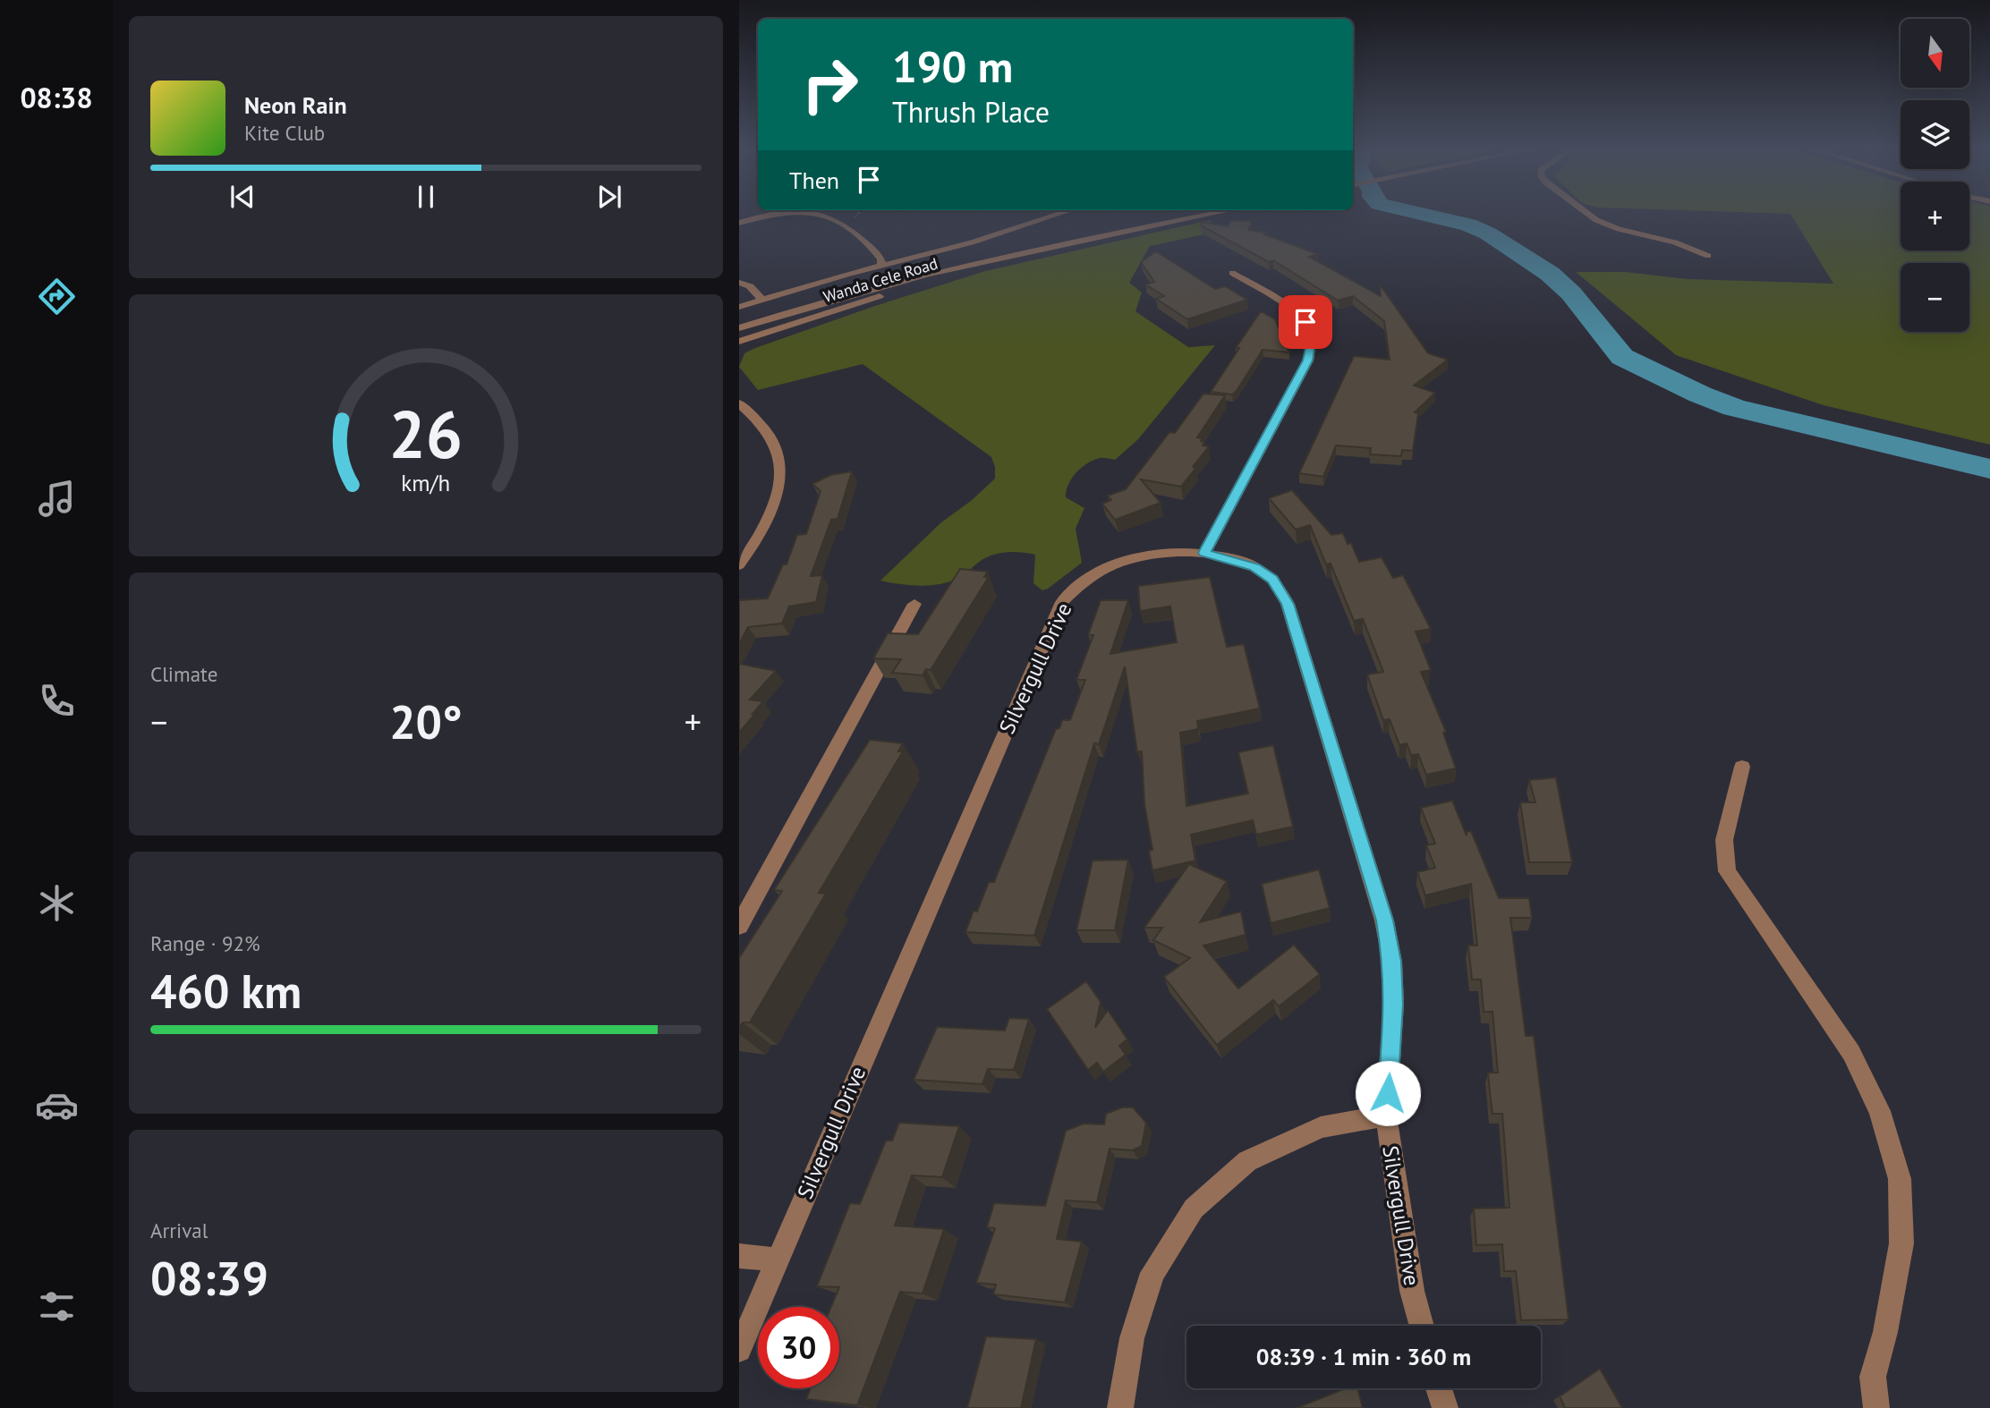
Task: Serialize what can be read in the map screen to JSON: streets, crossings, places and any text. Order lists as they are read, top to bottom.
{
  "streets": {
    "street": ["Wanda Cele Road", "Silvergull Drive"]
  },
  "north": "bottom",
  "page": {
    "tabs": "08:38",
    "map_buttons": ["+", "−"],
    "turn": ["190 m", "Thrush Place"],
    "song": ["Neon Rain", "Kite Club"],
    "then": "Then",
    "tile": [
      "Climate",
      ["Range · 92%", "460 km"],
      ["Arrival", "08:39"]
    ],
    "heat": ["−", "20°", "+"],
    "limit": "30",
    "trip": "08:39 · 1 min · 360 m",
    "gauge": ["26", "km/h"]
  }
}
